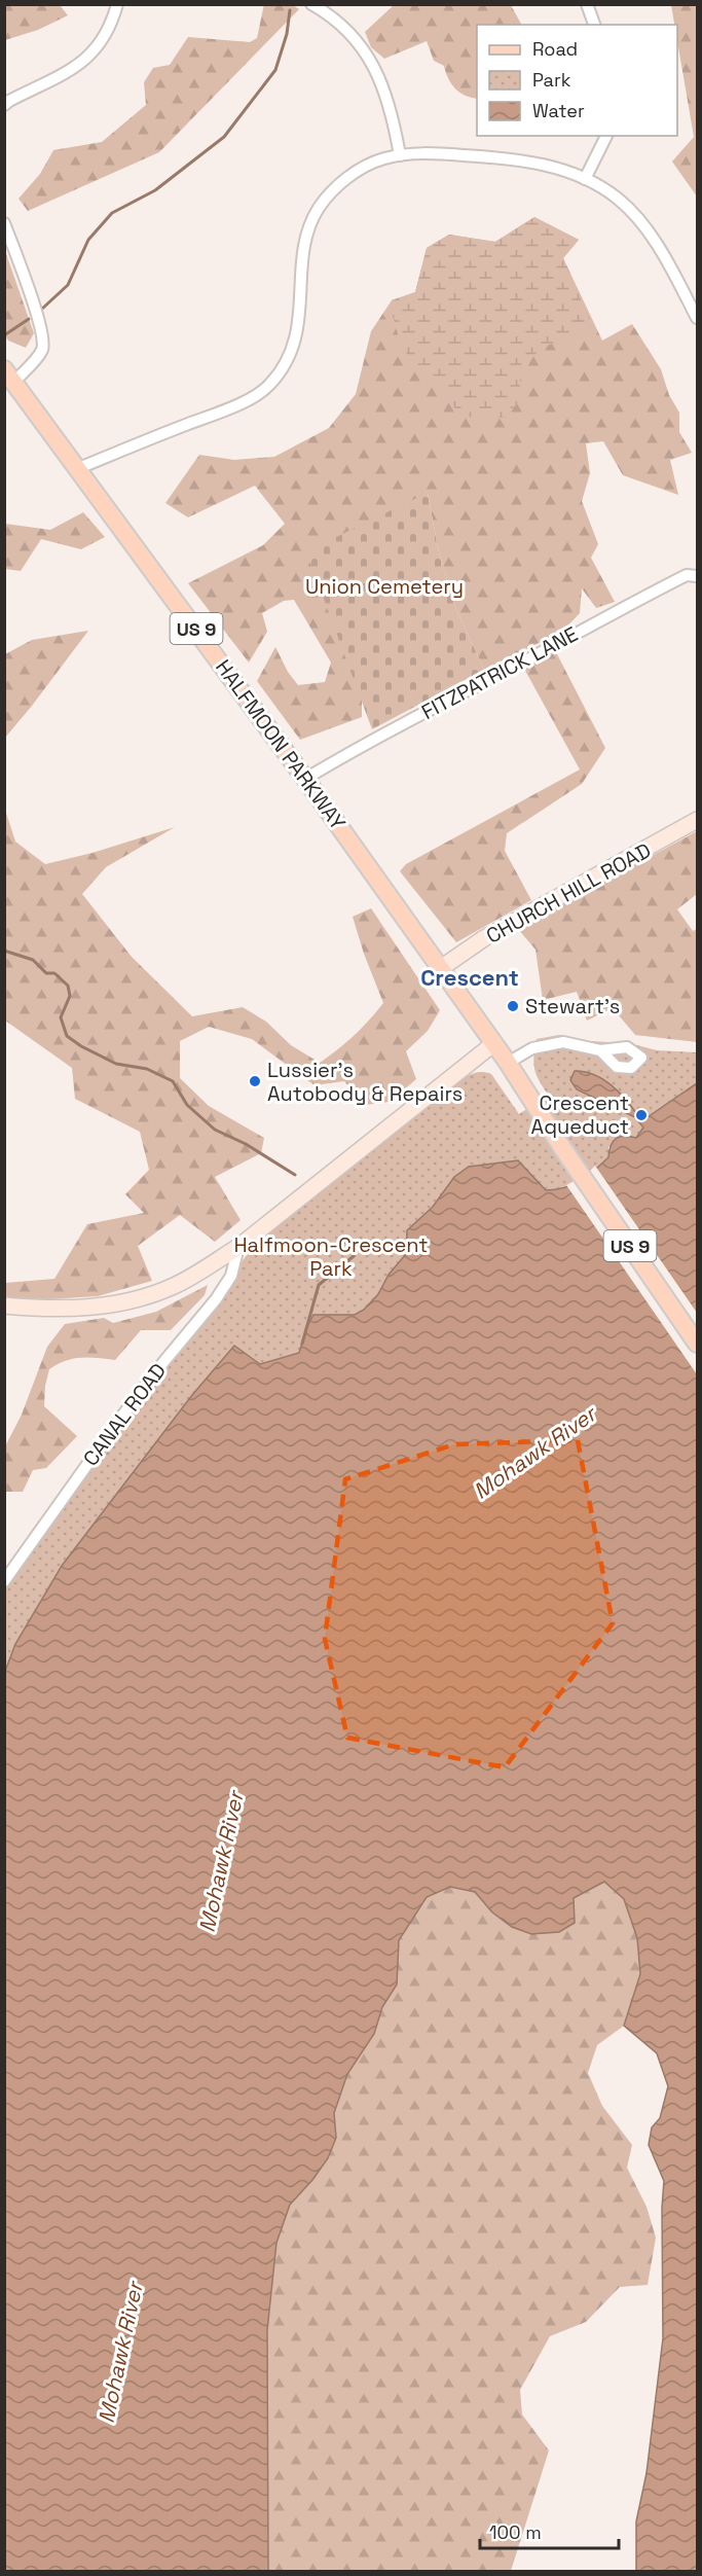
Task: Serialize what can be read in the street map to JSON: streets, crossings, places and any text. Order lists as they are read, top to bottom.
{
  "streets": {
    "main road": ["US 9", "HALFMOON PARKWAY", "CHURCH HILL ROAD"],
    "street": ["FITZPATRICK LANE", "CANAL ROAD"]
  },
  "crossings": [
    ["US 9", "HALFMOON PARKWAY"],
    ["FITZPATRICK LANE", "HALFMOON PARKWAY"],
    ["HALFMOON PARKWAY", "CHURCH HILL ROAD"]
  ],
  "districts": ["Crescent"],
  "water": ["Mohawk River"],
  "parks": ["Union Cemetery", "Halfmoon-Crescent Park"],
  "places": ["Stewart's", "Lussier's Autobody & Repairs", "Crescent Aqueduct"],
  "legend": ["Road", "Park", "Water"],
  "scale_bar": "100 m"
}
